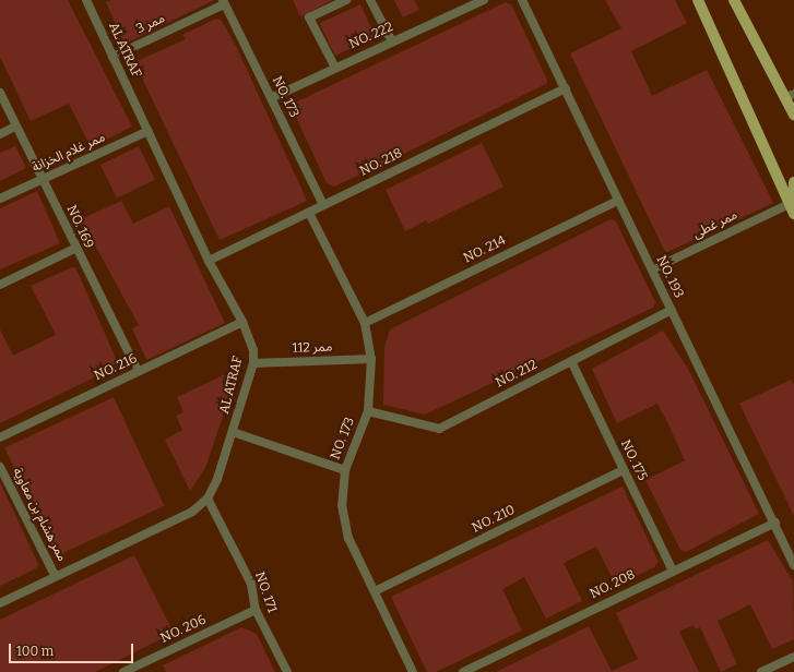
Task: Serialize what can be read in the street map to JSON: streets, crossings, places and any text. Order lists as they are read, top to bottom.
{
  "streets": {
    "street": [
      "ممر 3",
      "NO. 222",
      "AL ATRAF",
      "NO. 173",
      "ممر غلام الخزانة",
      "NO. 218",
      "ممر غطى",
      "NO. 169",
      "NO. 214",
      "NO. 193",
      "ممر 112",
      "NO. 216",
      "NO. 212",
      "NO. 175",
      "ممر هشام بن معاوية",
      "NO. 210",
      "NO. 208",
      "NO. 171",
      "NO. 206"
    ]
  },
  "crossings": [
    ["ممر 3", "AL ATRAF"],
    ["ممر 3", "NO. 173"],
    ["NO. 222", "NO. 173"],
    ["AL ATRAF", "ممر غلام الخزانة"],
    ["AL ATRAF", "NO. 218"],
    ["AL ATRAF", "ممر 112"],
    ["AL ATRAF", "NO. 216"],
    ["AL ATRAF", "ممر هشام بن معاوية"],
    ["AL ATRAF", "NO. 171"],
    ["NO. 173", "NO. 218"],
    ["NO. 173", "NO. 214"],
    ["NO. 173", "ممر 112"],
    ["NO. 173", "NO. 212"],
    ["NO. 173", "NO. 210"],
    ["ممر غلام الخزانة", "NO. 169"],
    ["NO. 218", "NO. 193"],
    ["ممر غطى", "NO. 193"],
    ["NO. 169", "NO. 216"],
    ["NO. 214", "NO. 193"],
    ["NO. 193", "NO. 212"],
    ["NO. 193", "NO. 208"],
    ["NO. 212", "NO. 175"],
    ["NO. 175", "NO. 210"],
    ["NO. 175", "NO. 208"],
    ["NO. 171", "NO. 206"]
  ],
  "scale_bar": "100 m"
}
